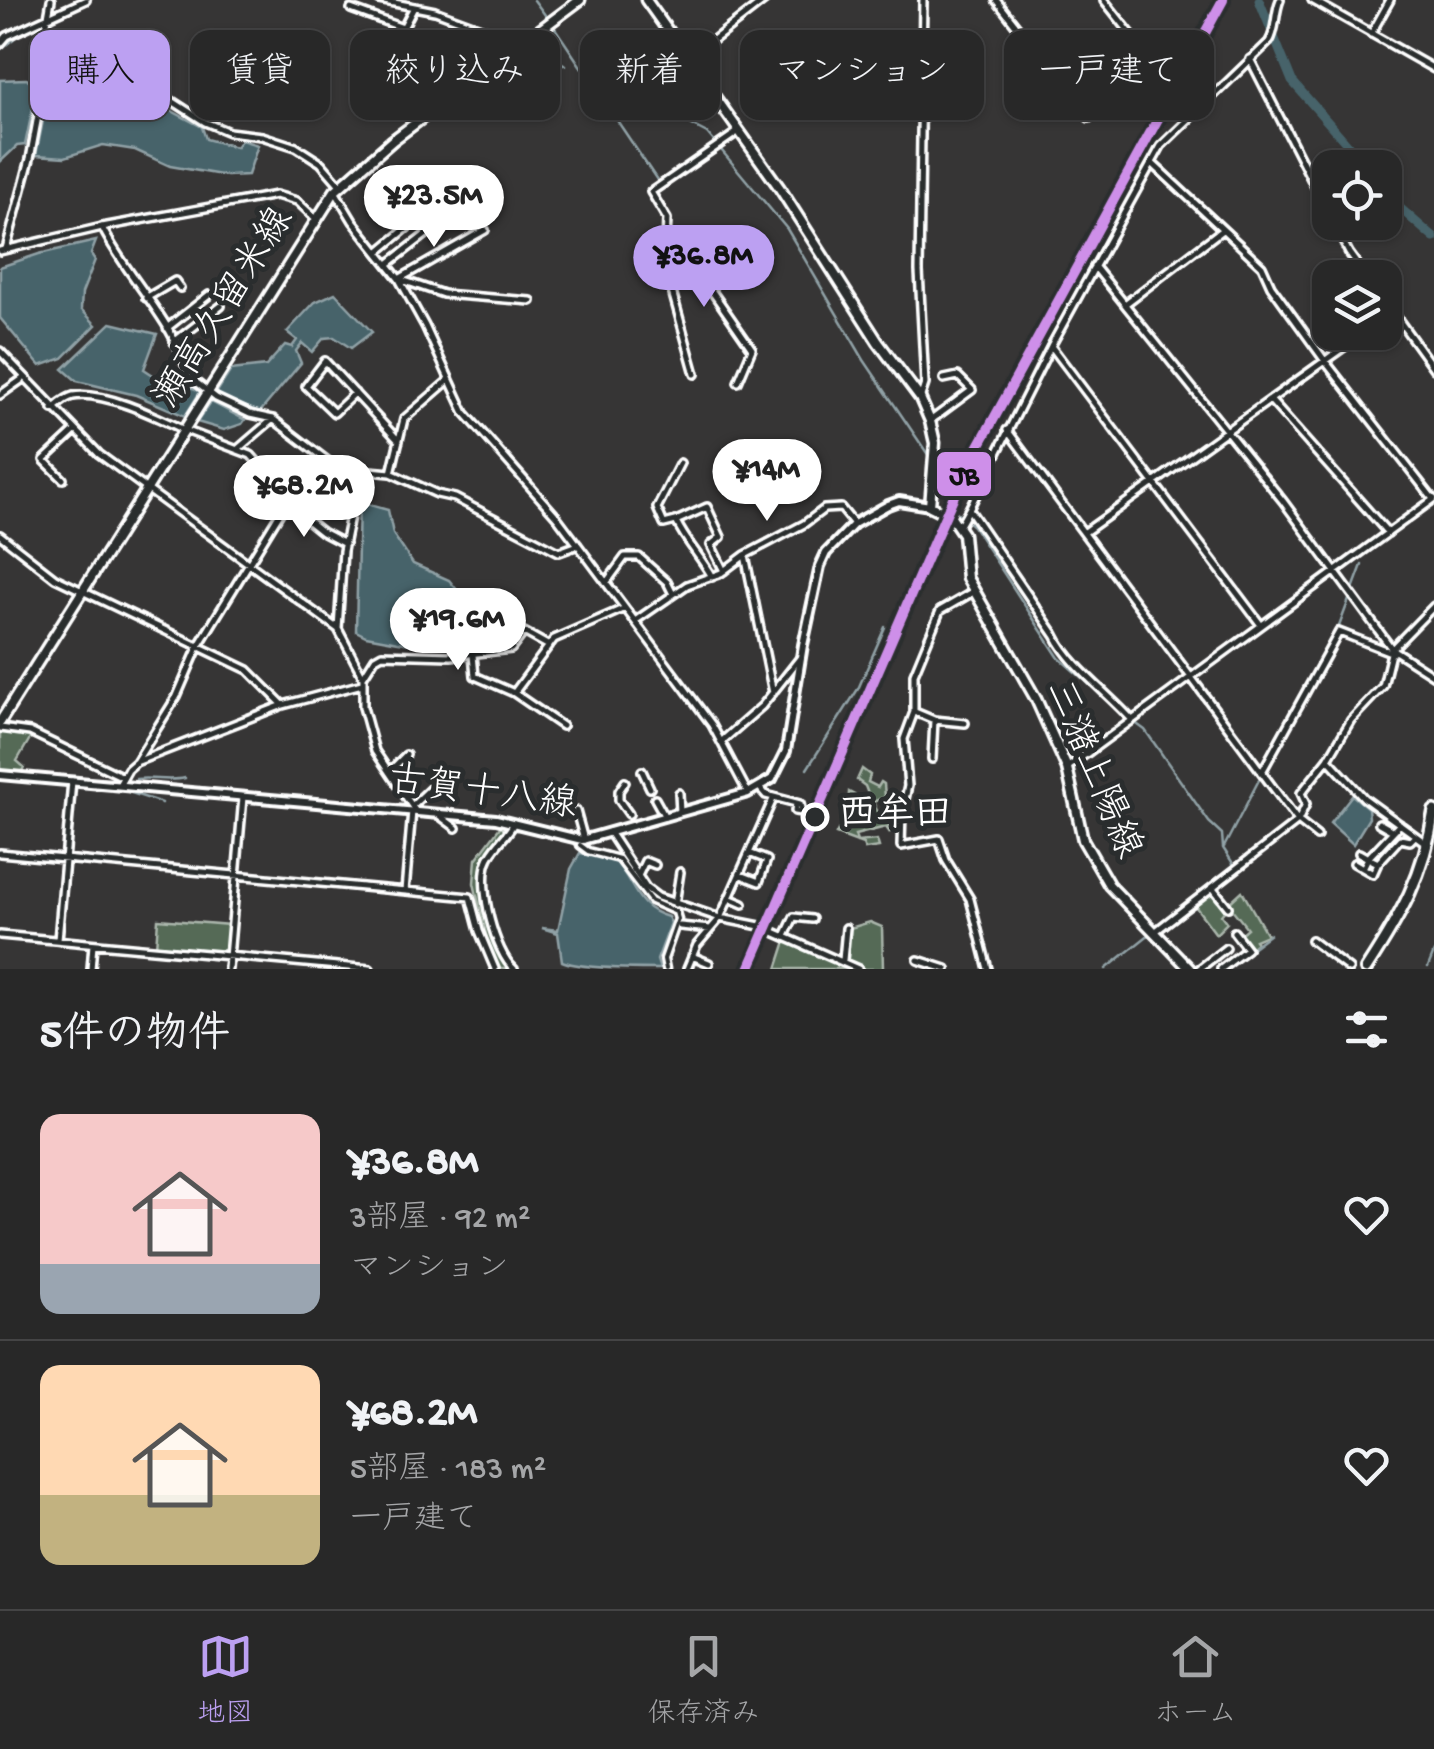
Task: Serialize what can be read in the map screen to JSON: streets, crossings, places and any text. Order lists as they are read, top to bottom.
{
  "streets": {
    "main road": ["瀬高久留米線", "三潴上陽線", "古賀十八線"]
  },
  "places": ["西牟田"],
  "lines": ["transit line JB"],
  "page": {
    "chip": [
      "購入",
      "賃貸",
      "絞り込み",
      "新着",
      "マンション",
      "一戸建て"
    ],
    "price": [
      "¥23.5M",
      "¥36.8M",
      "¥14M",
      "¥68.2M",
      "¥19.6M"
    ],
    "heading": "5件の物件",
    "list": [
      {
        "name": "¥36.8M",
        "note": "3部屋 · 92 m² · マンション"
      },
      {
        "name": "¥68.2M",
        "note": "5部屋 · 183 m² · 一戸建て"
      }
    ],
    "tabs": ["地図", "保存済み", "ホーム"]
  }
}
